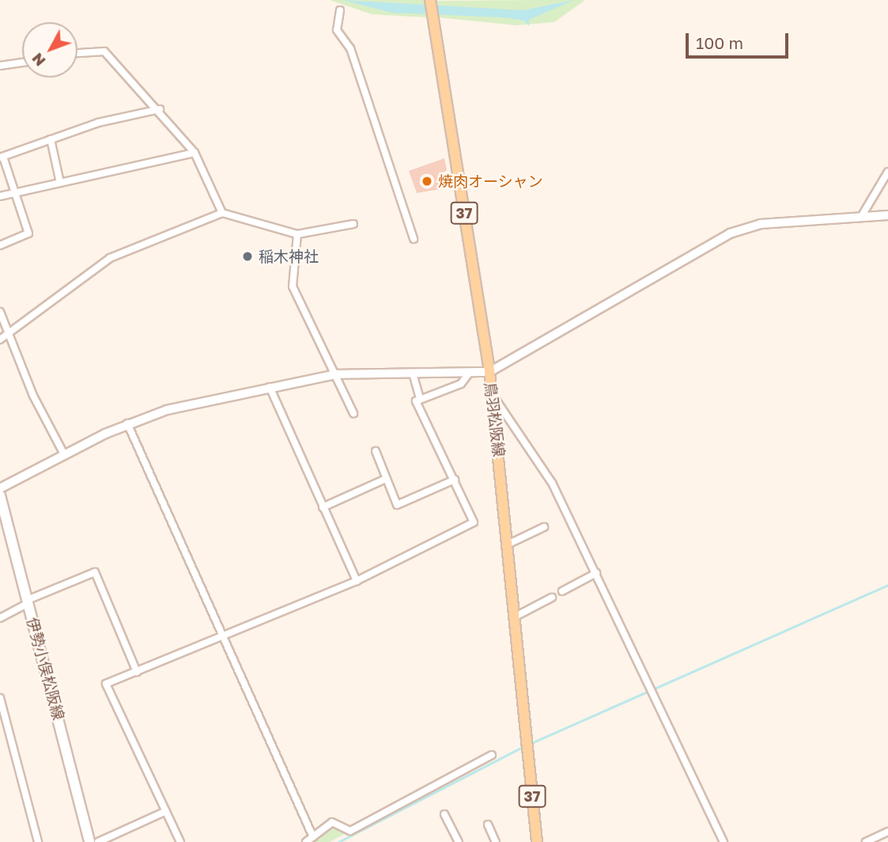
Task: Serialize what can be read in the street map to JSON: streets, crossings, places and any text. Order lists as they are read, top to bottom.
{
  "streets": {
    "main road": ["37", "鳥羽松阪線", "伊勢小俣松阪線"]
  },
  "places": ["焼肉オーシャン", "稲木神社"],
  "scale_bar": "100 m",
  "north": "bottom left"
}
